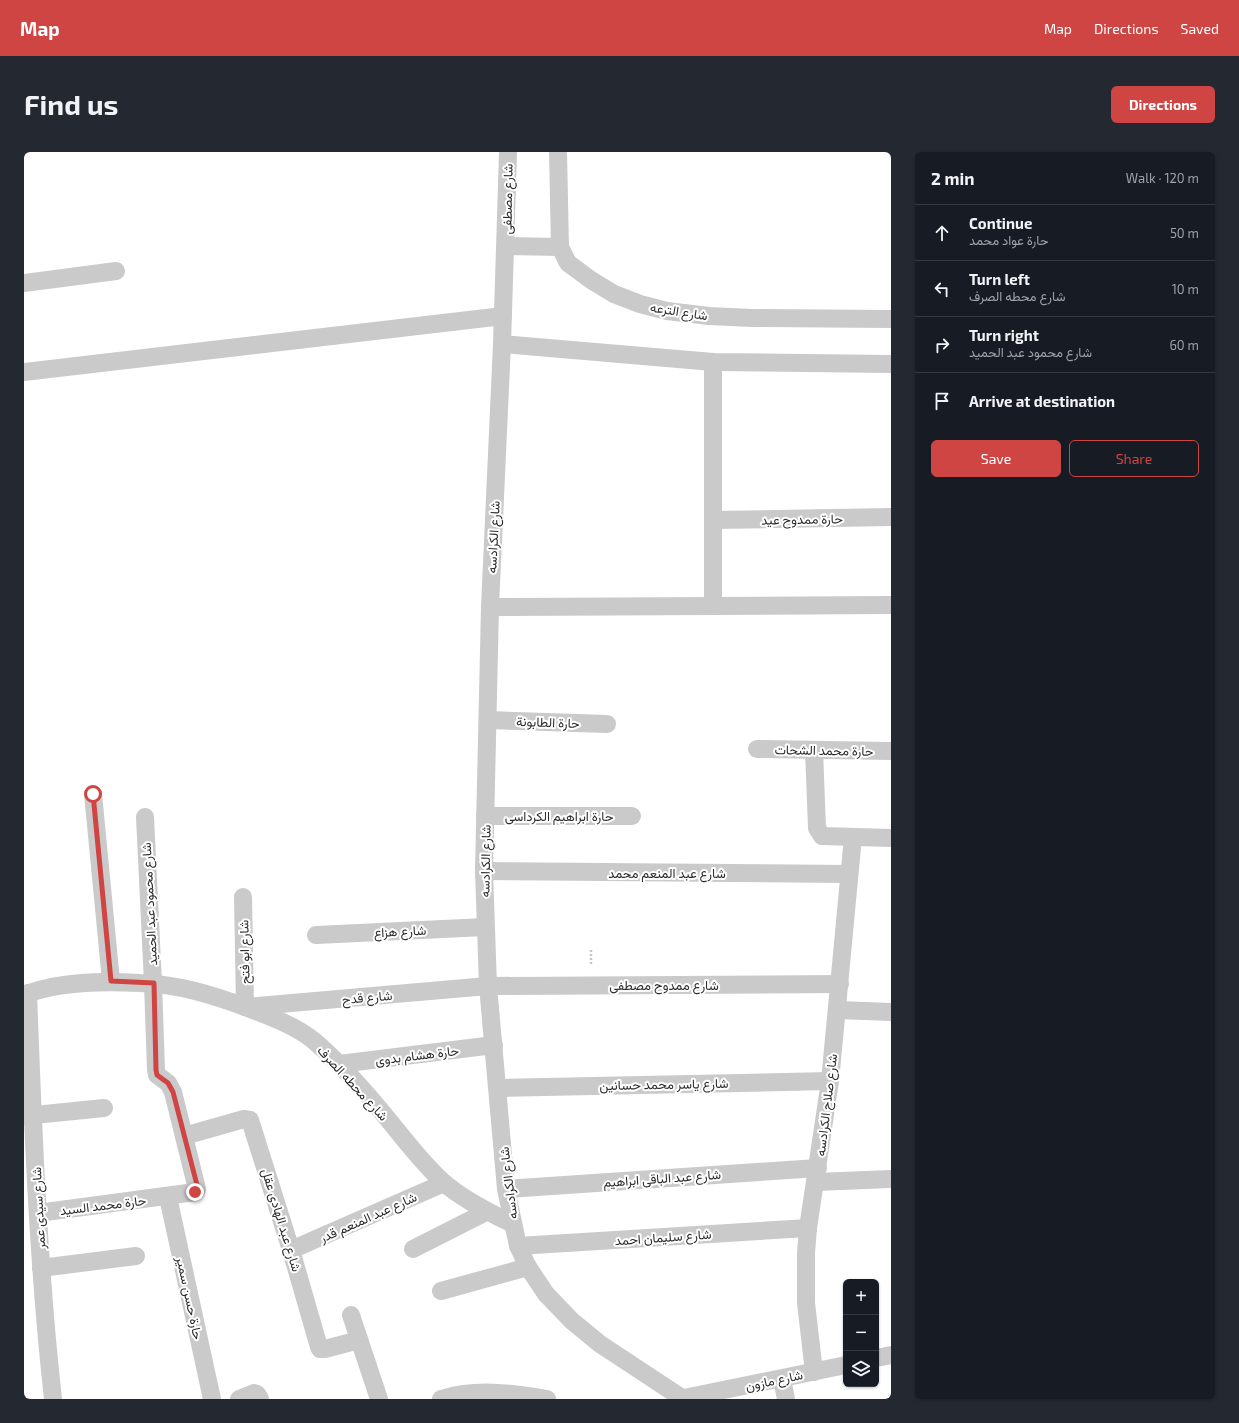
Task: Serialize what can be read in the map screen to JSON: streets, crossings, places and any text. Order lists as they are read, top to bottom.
{
  "streets": {
    "street": [
      "شارع مصطفى",
      "شارع الترعه",
      "حارة ممدوح عيد",
      "شارع الكرادسه",
      "حارة الطابونة",
      "حارة محمد الشحات",
      "حارة ابراهيم الكرداسى",
      "شارع عبد المنعم محمد",
      "شارع محمود عبد الحميد",
      "شارع هزاع",
      "شارع ابو فتح",
      "شارع ممدوح مصطفى",
      "شارع قدح",
      "حارة هشام بدوى",
      "شارع محطه الصرف",
      "شارع ياسر محمد حسانين",
      "شارع صلاح الكرادسه",
      "شارع عبد الباقى ابراهيم",
      "حارة محمد السيد",
      "شارع سيدى عمر",
      "شارع عبد المنعم قدر",
      "شارع عبد الهادى عقل",
      "شارع سليمان احمد",
      "حارة حسن سمير",
      "شارع مازون"
    ]
  },
  "crossings": [
    ["شارع مصطفى", "شارع الكرادسه"],
    ["شارع الكرادسه", "حارة الطابونة"],
    ["شارع الكرادسه", "حارة ابراهيم الكرداسى"],
    ["شارع الكرادسه", "شارع عبد المنعم محمد"],
    ["شارع الكرادسه", "شارع هزاع"],
    ["شارع الكرادسه", "شارع ممدوح مصطفى"],
    ["شارع الكرادسه", "شارع قدح"],
    ["شارع الكرادسه", "حارة هشام بدوى"],
    ["شارع الكرادسه", "شارع محطه الصرف"],
    ["شارع الكرادسه", "شارع ياسر محمد حسانين"],
    ["شارع الكرادسه", "شارع عبد الباقى ابراهيم"],
    ["شارع الكرادسه", "شارع سليمان احمد"],
    ["شارع الكرادسه", "شارع مازون"],
    ["شارع عبد المنعم محمد", "شارع صلاح الكرادسه"],
    ["شارع محمود عبد الحميد", "شارع محطه الصرف"],
    ["شارع محمود عبد الحميد", "حارة محمد السيد"],
    ["شارع محمود عبد الحميد", "شارع عبد الهادى عقل"],
    ["شارع محمود عبد الحميد", "حارة حسن سمير"],
    ["شارع ابو فتح", "شارع قدح"],
    ["شارع ابو فتح", "شارع محطه الصرف"],
    ["شارع ممدوح مصطفى", "شارع قدح"],
    ["شارع ممدوح مصطفى", "شارع صلاح الكرادسه"],
    ["شارع قدح", "شارع محطه الصرف"],
    ["حارة هشام بدوى", "شارع محطه الصرف"],
    ["شارع محطه الصرف", "شارع سيدى عمر"],
    ["شارع محطه الصرف", "شارع عبد المنعم قدر"],
    ["شارع ياسر محمد حسانين", "شارع صلاح الكرادسه"],
    ["شارع صلاح الكرادسه", "شارع عبد الباقى ابراهيم"],
    ["شارع صلاح الكرادسه", "شارع سليمان احمد"],
    ["شارع صلاح الكرادسه", "شارع مازون"],
    ["حارة محمد السيد", "شارع سيدى عمر"],
    ["حارة محمد السيد", "حارة حسن سمير"],
    ["شارع عبد المنعم قدر", "شارع عبد الهادى عقل"]
  ],
  "page": {
    "header": "Map",
    "nav": ["Map", "Directions", "Saved"],
    "buttons": [
      "Directions",
      ["Save", "Share"]
    ],
    "title": "Find us",
    "heading": ["2 min", "Walk · 120 m"],
    "list": [
      ["Continue", "حارة عواد محمد", "50 m"],
      ["Turn left", "شارع محطه الصرف", "10 m"],
      ["Turn right", "شارع محمود عبد الحميد", "60 m"],
      "Arrive at destination"
    ],
    "map_buttons": ["+", "−"]
  }
}
